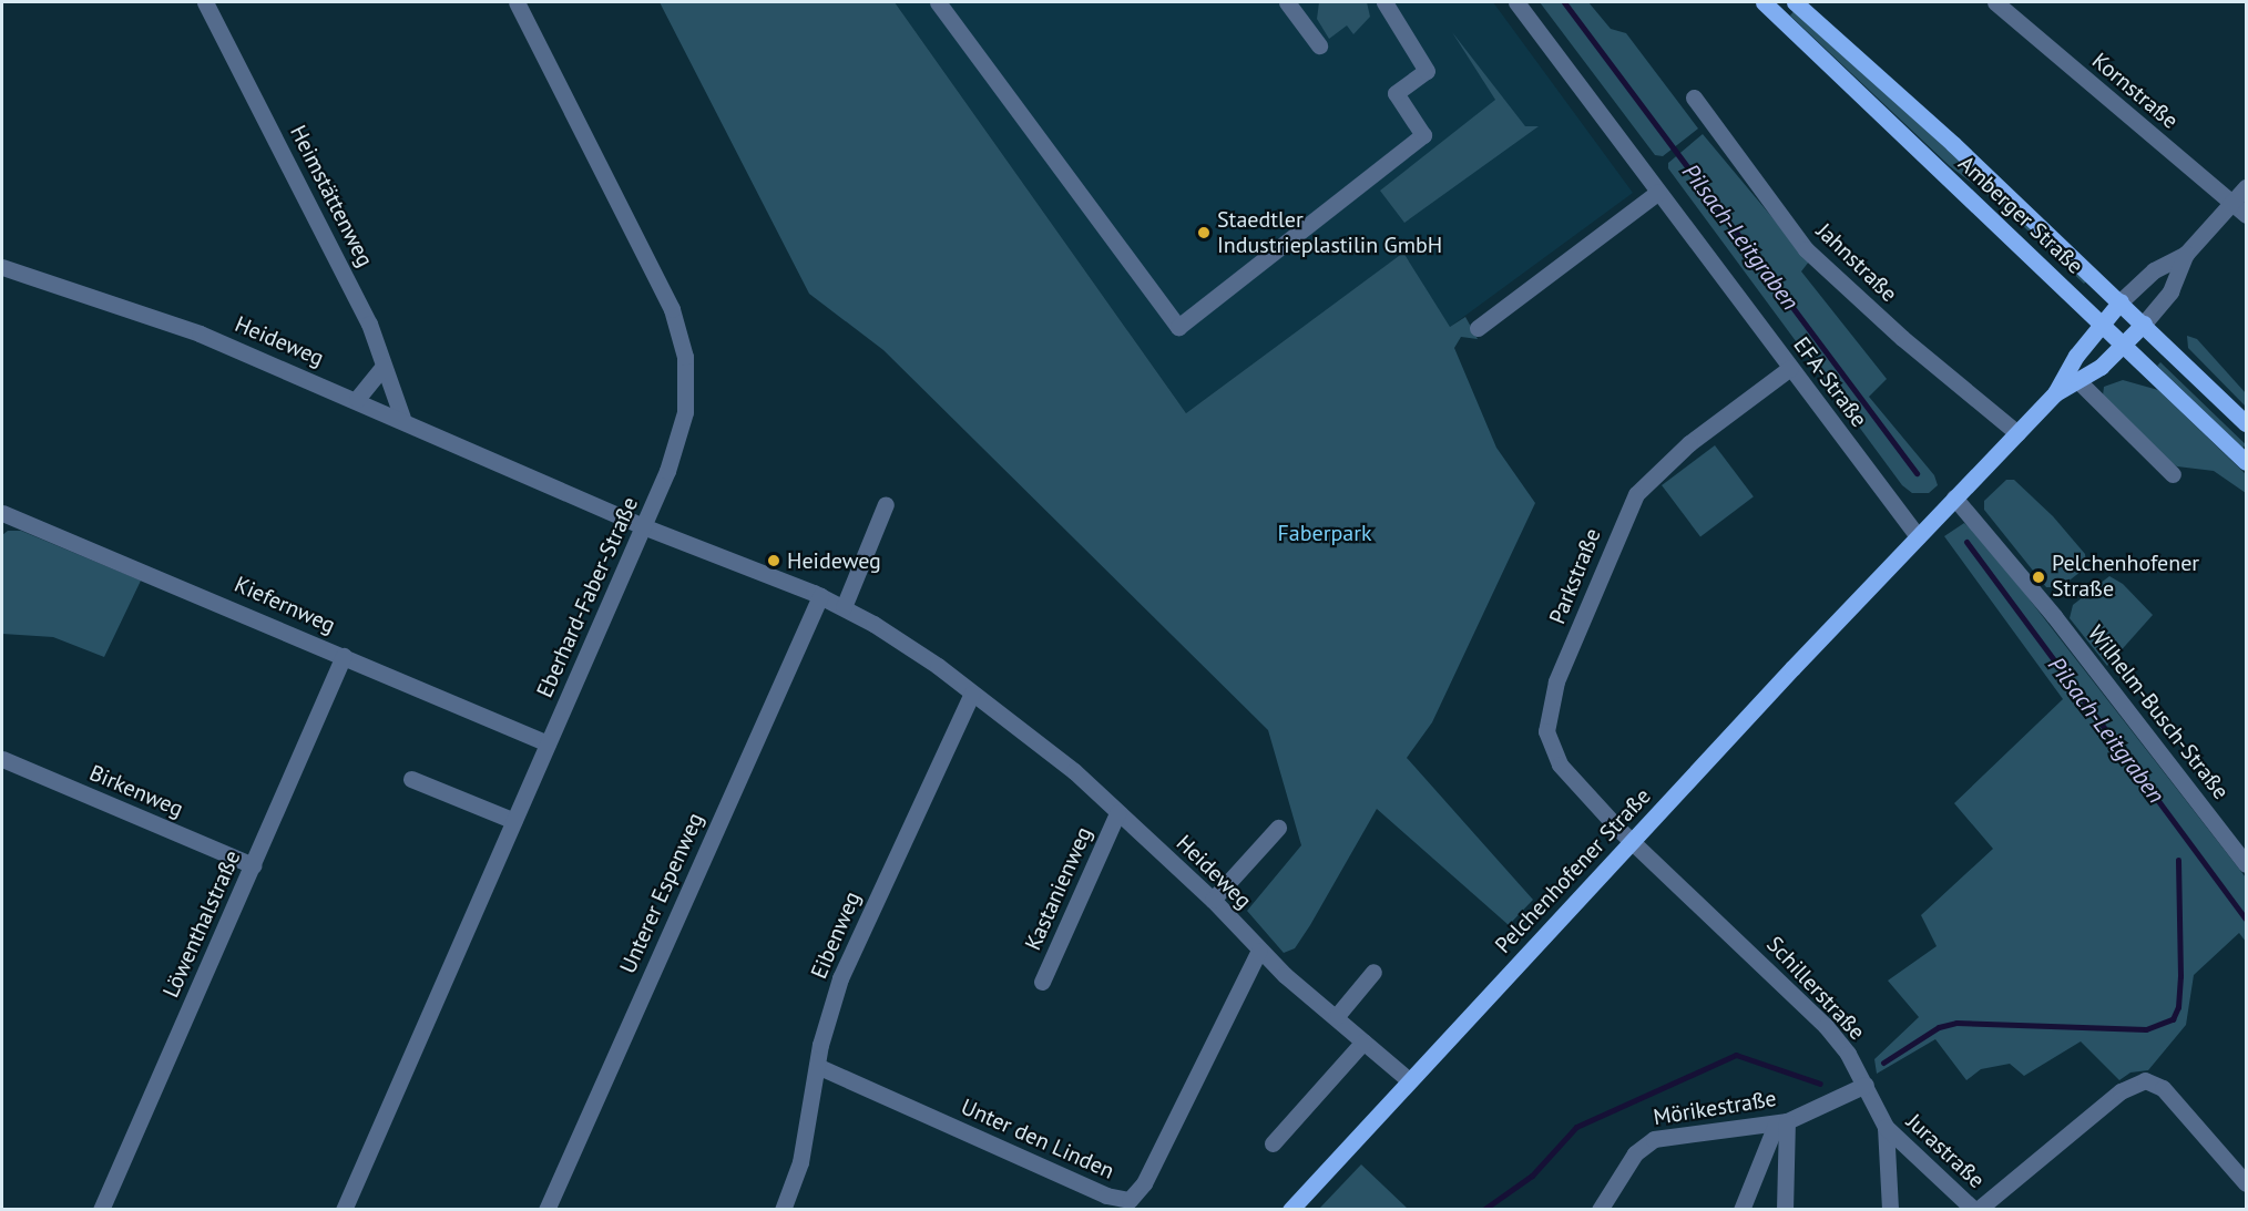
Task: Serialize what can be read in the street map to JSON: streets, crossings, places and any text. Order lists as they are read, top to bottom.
{
  "streets": {
    "main road": ["Amberger Straße", "Pelchenhofener Straße"],
    "street": [
      "Kornstraße",
      "Heimstättenweg",
      "Jahnstraße",
      "Heideweg",
      "EFA-Straße",
      "Parkstraße",
      "Eberhard-Faber-Straße",
      "Kiefernweg",
      "Wilhelm-Busch-Straße",
      "Birkenweg",
      "Kastanienweg",
      "Unterer Espenweg",
      "Löwenthalstraße",
      "Eibenweg",
      "Schillerstraße",
      "Mörikestraße",
      "Unter den Linden",
      "Jurastraße"
    ]
  },
  "crossings": [
    ["Heimstättenweg", "Heideweg"],
    ["Amberger Straße", "Pelchenhofener Straße"],
    ["Jahnstraße", "Pelchenhofener Straße"],
    ["Heideweg", "Eberhard-Faber-Straße"],
    ["Heideweg", "Pelchenhofener Straße"],
    ["Heideweg", "Kastanienweg"],
    ["Heideweg", "Unterer Espenweg"],
    ["Heideweg", "Eibenweg"],
    ["Heideweg", "Unter den Linden"],
    ["EFA-Straße", "Parkstraße"],
    ["EFA-Straße", "Pelchenhofener Straße"],
    ["Parkstraße", "Pelchenhofener Straße"],
    ["Parkstraße", "Schillerstraße"],
    ["Eberhard-Faber-Straße", "Kiefernweg"],
    ["Kiefernweg", "Löwenthalstraße"],
    ["Wilhelm-Busch-Straße", "Pelchenhofener Straße"],
    ["Birkenweg", "Löwenthalstraße"],
    ["Pelchenhofener Straße", "Schillerstraße"],
    ["Eibenweg", "Unter den Linden"],
    ["Schillerstraße", "Mörikestraße"],
    ["Schillerstraße", "Jurastraße"]
  ],
  "water": ["Pilsach-Leitgraben"],
  "parks": ["Faberpark"],
  "places": ["Staedtler Industrieplastilin GmbH", "Heideweg", "Pelchenhofener Straße"]
}
